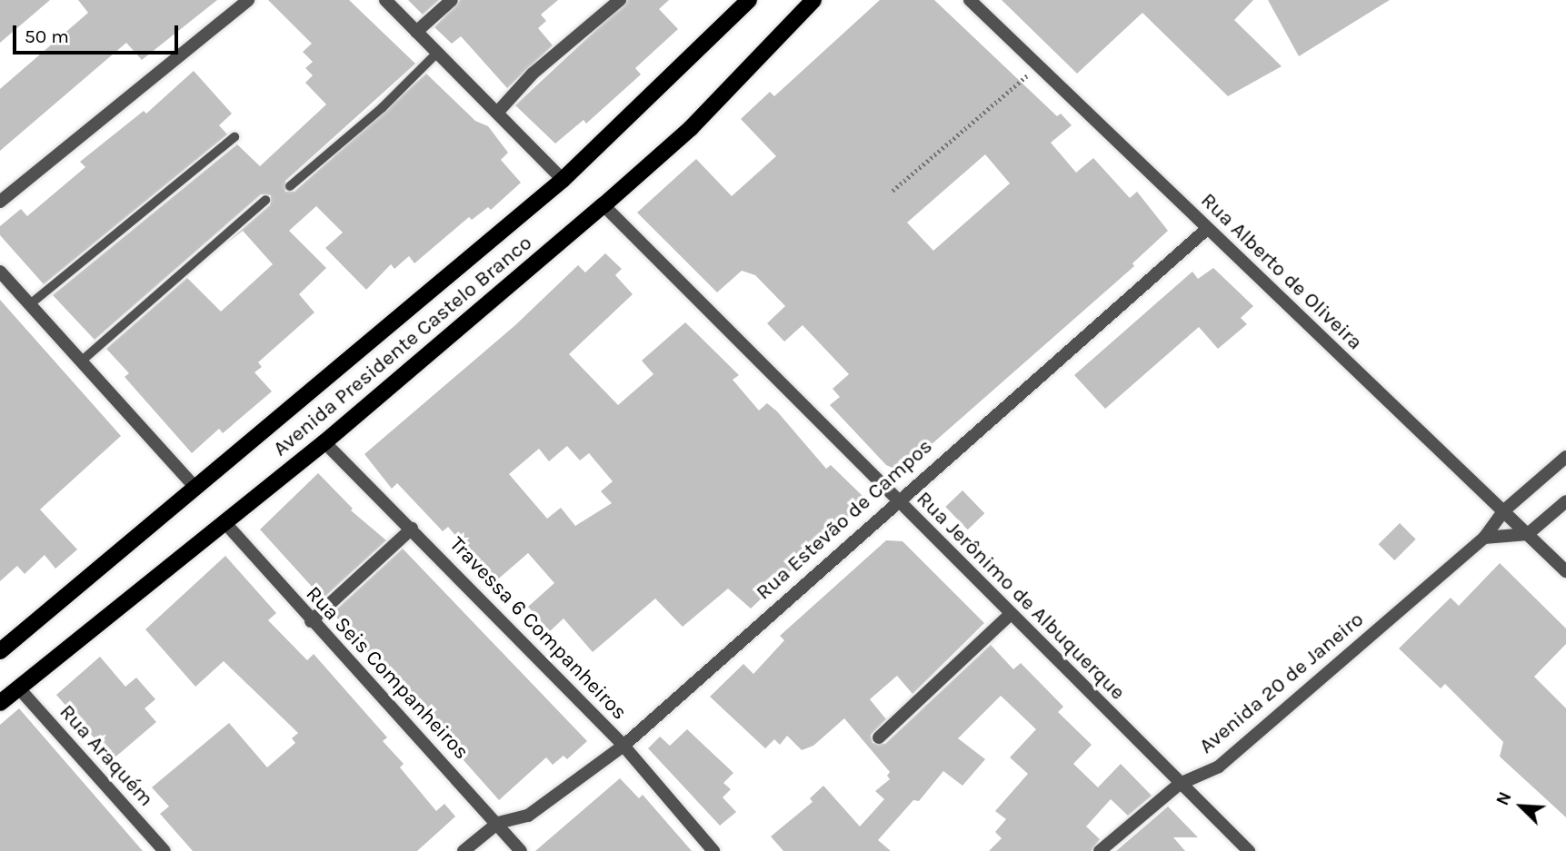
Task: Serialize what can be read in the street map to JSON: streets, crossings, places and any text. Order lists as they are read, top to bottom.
{
  "streets": {
    "main road": ["Avenida Presidente Castelo Branco"],
    "street": [
      "Rua Alberto de Oliveira",
      "Rua Estevão de Campos",
      "Rua Jerônimo de Albuquerque",
      "Travessa 6 Companheiros",
      "Rua Seis Companheiros",
      "Avenida 20 de Janeiro",
      "Rua Araquém"
    ]
  },
  "crossings": [
    ["Rua Alberto de Oliveira", "Rua Estevão de Campos"],
    ["Rua Alberto de Oliveira", "Avenida 20 de Janeiro"],
    ["Avenida Presidente Castelo Branco", "Rua Jerônimo de Albuquerque"],
    ["Avenida Presidente Castelo Branco", "Travessa 6 Companheiros"],
    ["Avenida Presidente Castelo Branco", "Rua Seis Companheiros"],
    ["Avenida Presidente Castelo Branco", "Rua Araquém"],
    ["Rua Estevão de Campos", "Rua Jerônimo de Albuquerque"],
    ["Rua Estevão de Campos", "Travessa 6 Companheiros"],
    ["Rua Estevão de Campos", "Rua Seis Companheiros"],
    ["Rua Jerônimo de Albuquerque", "Avenida 20 de Janeiro"]
  ],
  "scale_bar": "50 m",
  "north": "top left"
}
